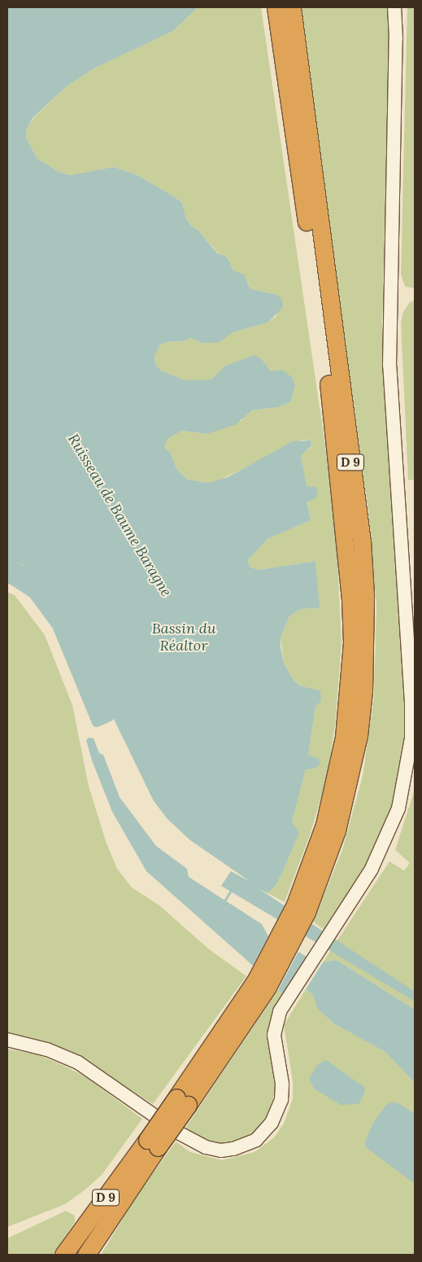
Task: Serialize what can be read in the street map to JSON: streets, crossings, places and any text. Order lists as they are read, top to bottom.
{
  "streets": {
    "highway": ["D 9"]
  },
  "water": ["Ruisseau de Baume Baragne", "Bassin du Réaltor"]
}
